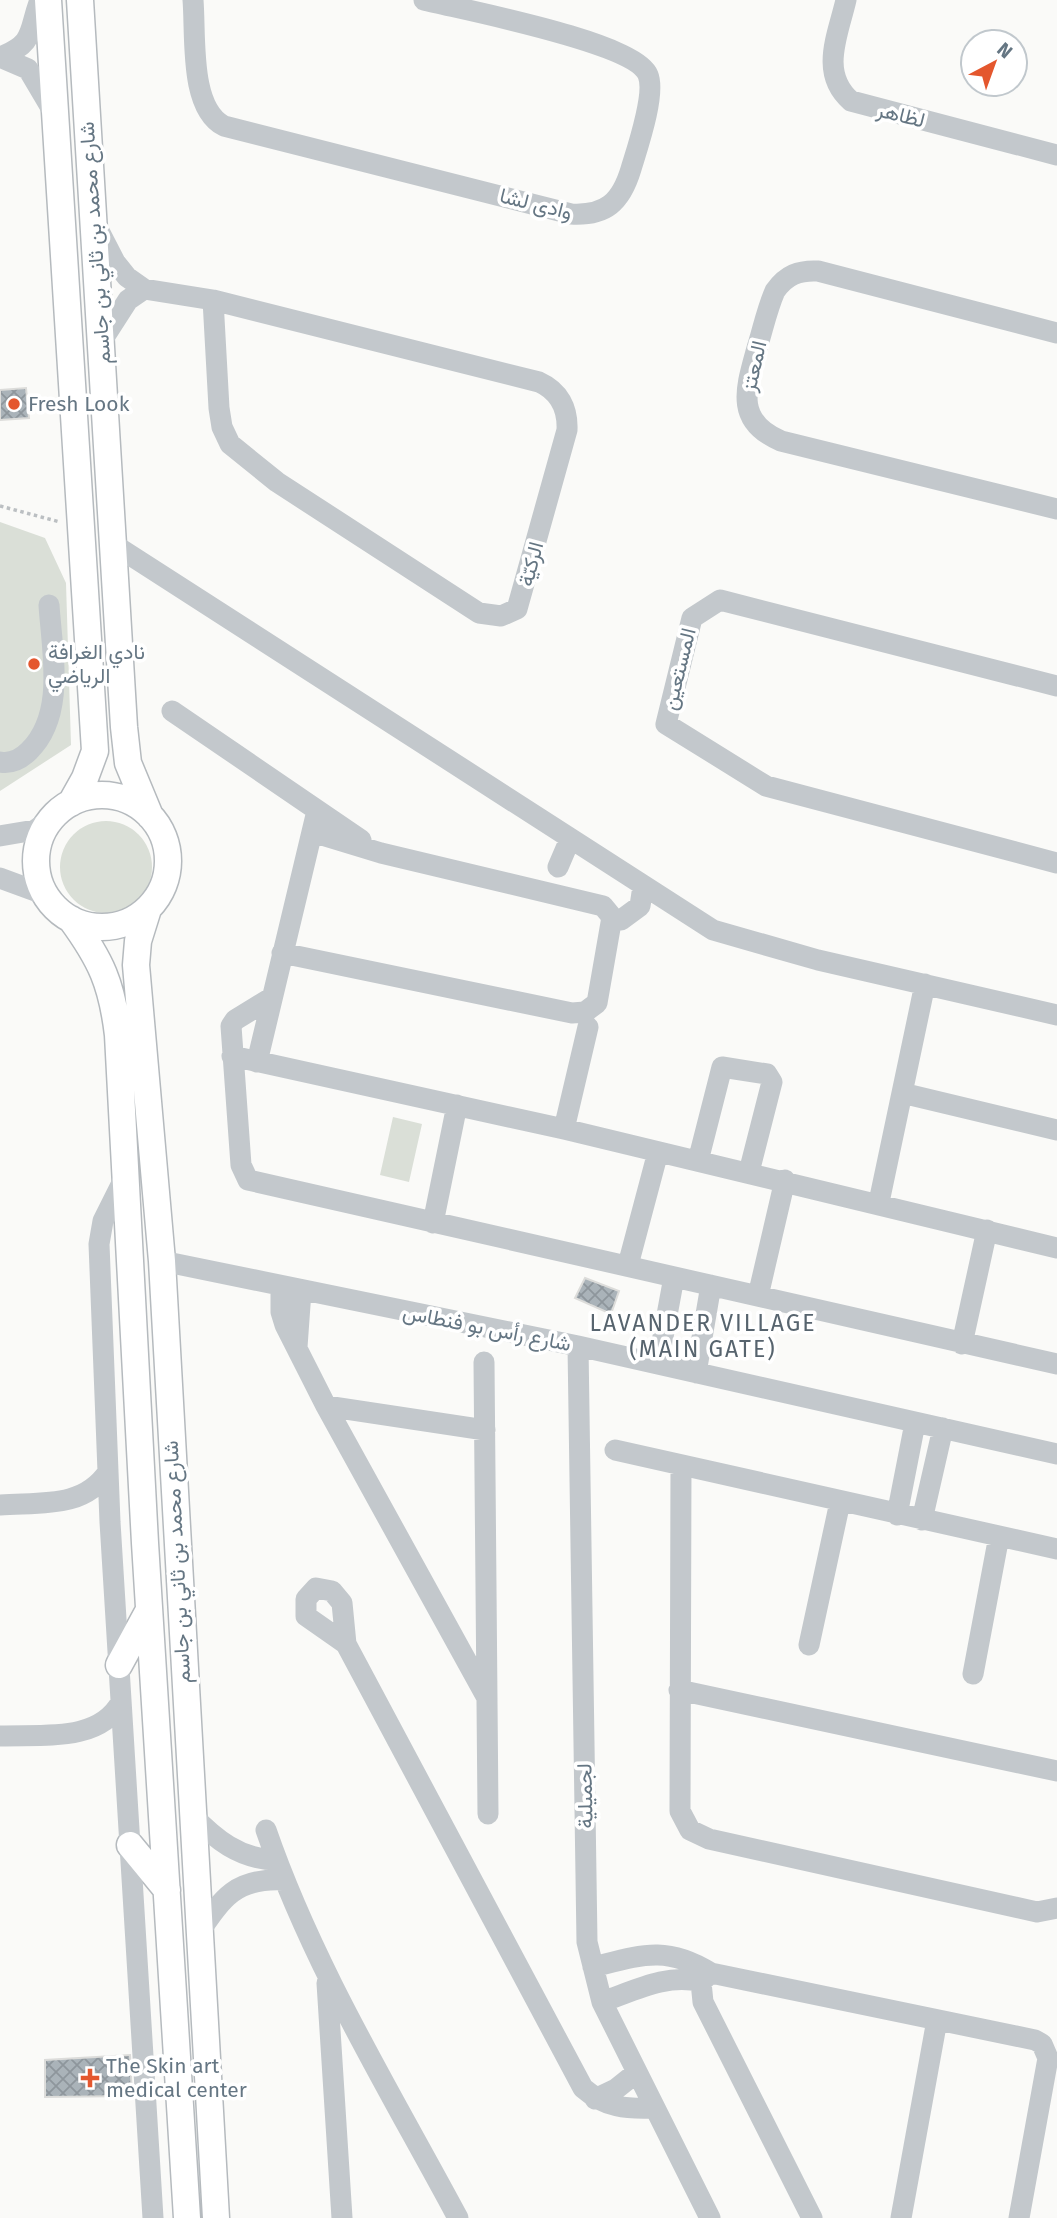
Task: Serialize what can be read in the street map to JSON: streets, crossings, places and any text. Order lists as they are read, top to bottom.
{
  "streets": {
    "main road": ["شارع محمد بن ثاني بن جاسم"],
    "street": [
      "لظاهر",
      "وادى لشا",
      "المعتز",
      "الركيّة",
      "المستعين",
      "شارع رأس بو فنطاس",
      "لجميلية"
    ]
  },
  "crossings": [
    ["شارع محمد بن ثاني بن جاسم", "شارع رأس بو فنطاس"],
    ["شارع رأس بو فنطاس", "لجميلية"]
  ],
  "districts": ["LAVANDER VILLAGE (MAIN GATE)"],
  "places": {
    "other": ["Fresh Look", "نادي الغرافة الرياضي"],
    "health": ["The Skin art medical center"]
  },
  "north": "top right"
}
